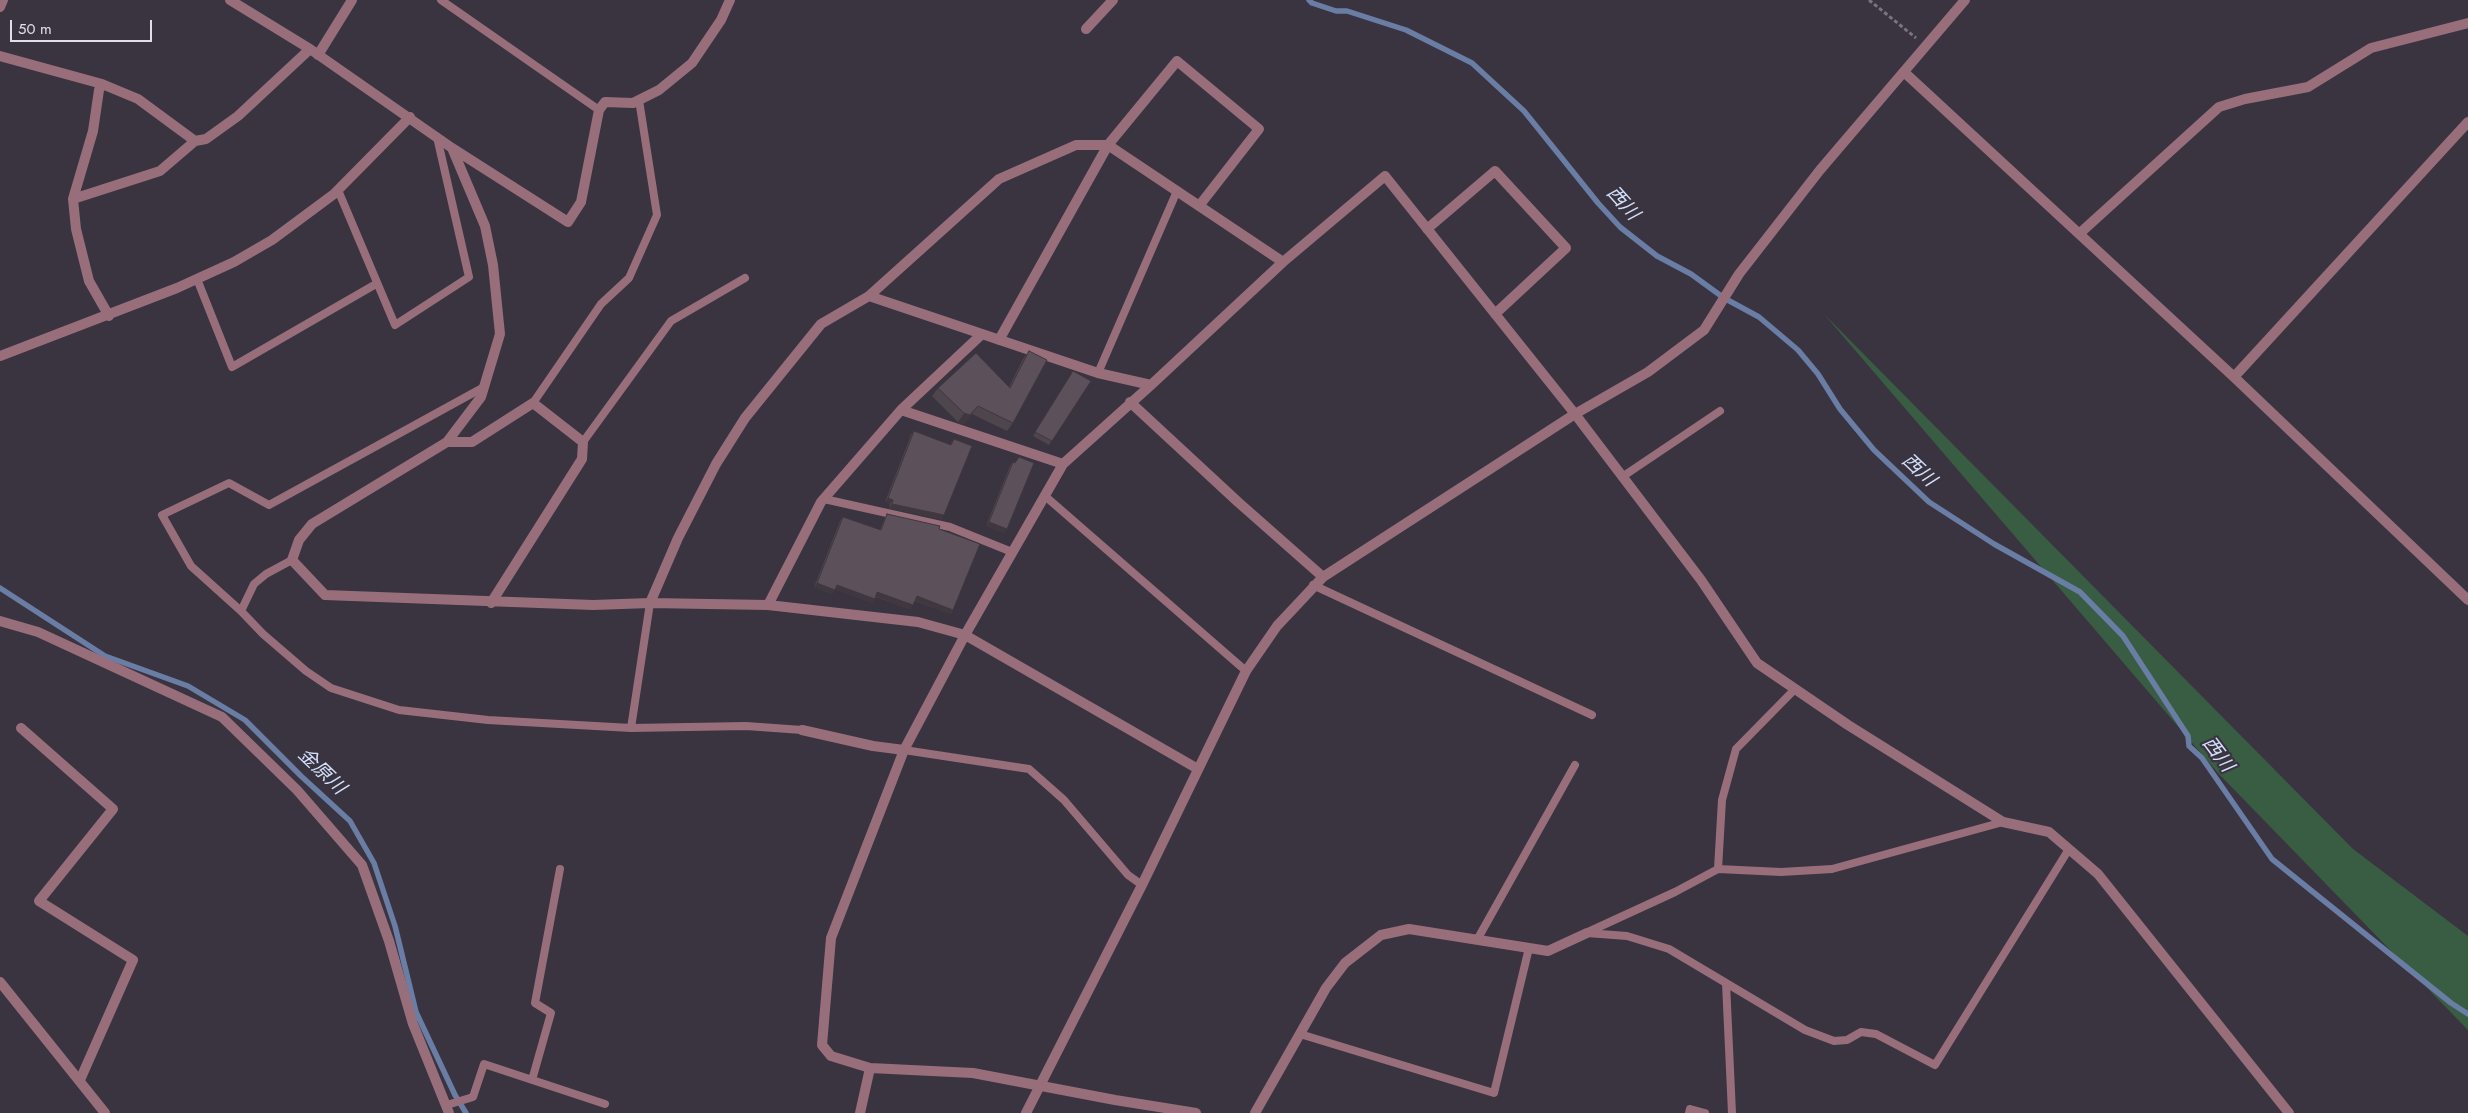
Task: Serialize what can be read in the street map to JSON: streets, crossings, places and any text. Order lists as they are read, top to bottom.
{
  "water": ["西川", "金原川"],
  "scale_bar": "50 m"
}
